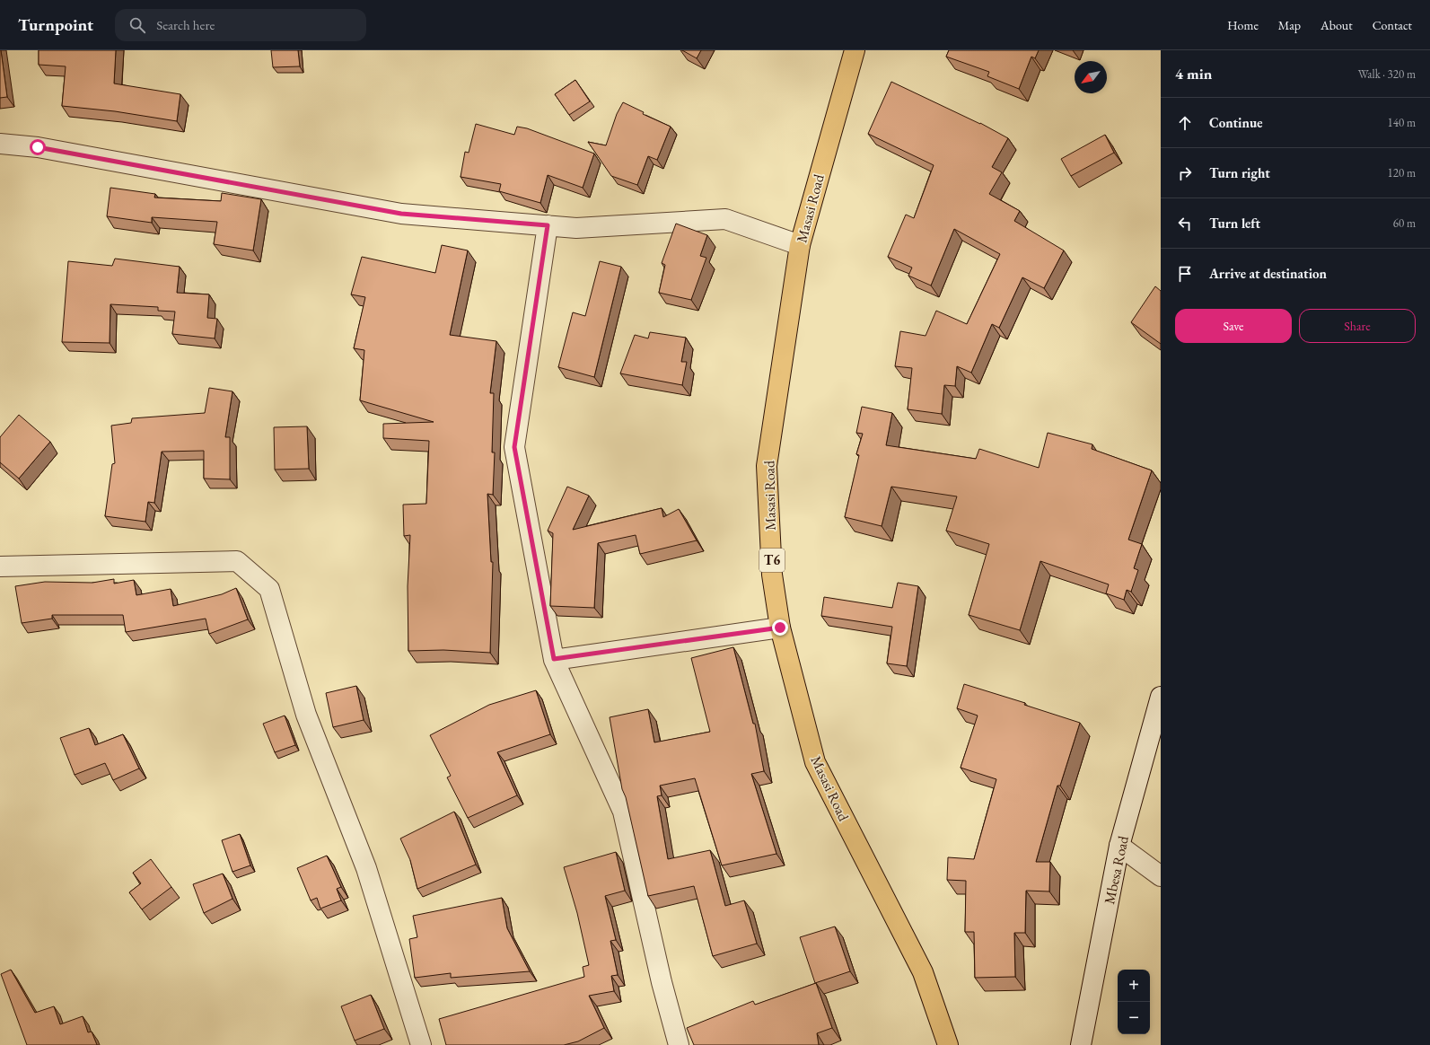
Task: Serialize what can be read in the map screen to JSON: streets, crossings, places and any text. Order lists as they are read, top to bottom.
{
  "streets": {
    "highway": ["Masasi Road", "T6"],
    "street": ["Mbesa Road"]
  },
  "north": "bottom left",
  "page": {
    "header": "Turnpoint",
    "search": "Search here",
    "nav": [
      "Home",
      "Map",
      "About",
      "Contact"
    ],
    "heading": ["4 min", "Walk · 320 m"],
    "list": [
      ["Continue", "140 m"],
      ["Turn right", "120 m"],
      ["Turn left", "60 m"],
      "Arrive at destination"
    ],
    "buttons": ["Save", "Share"],
    "map_buttons": ["+", "−"]
  }
}
